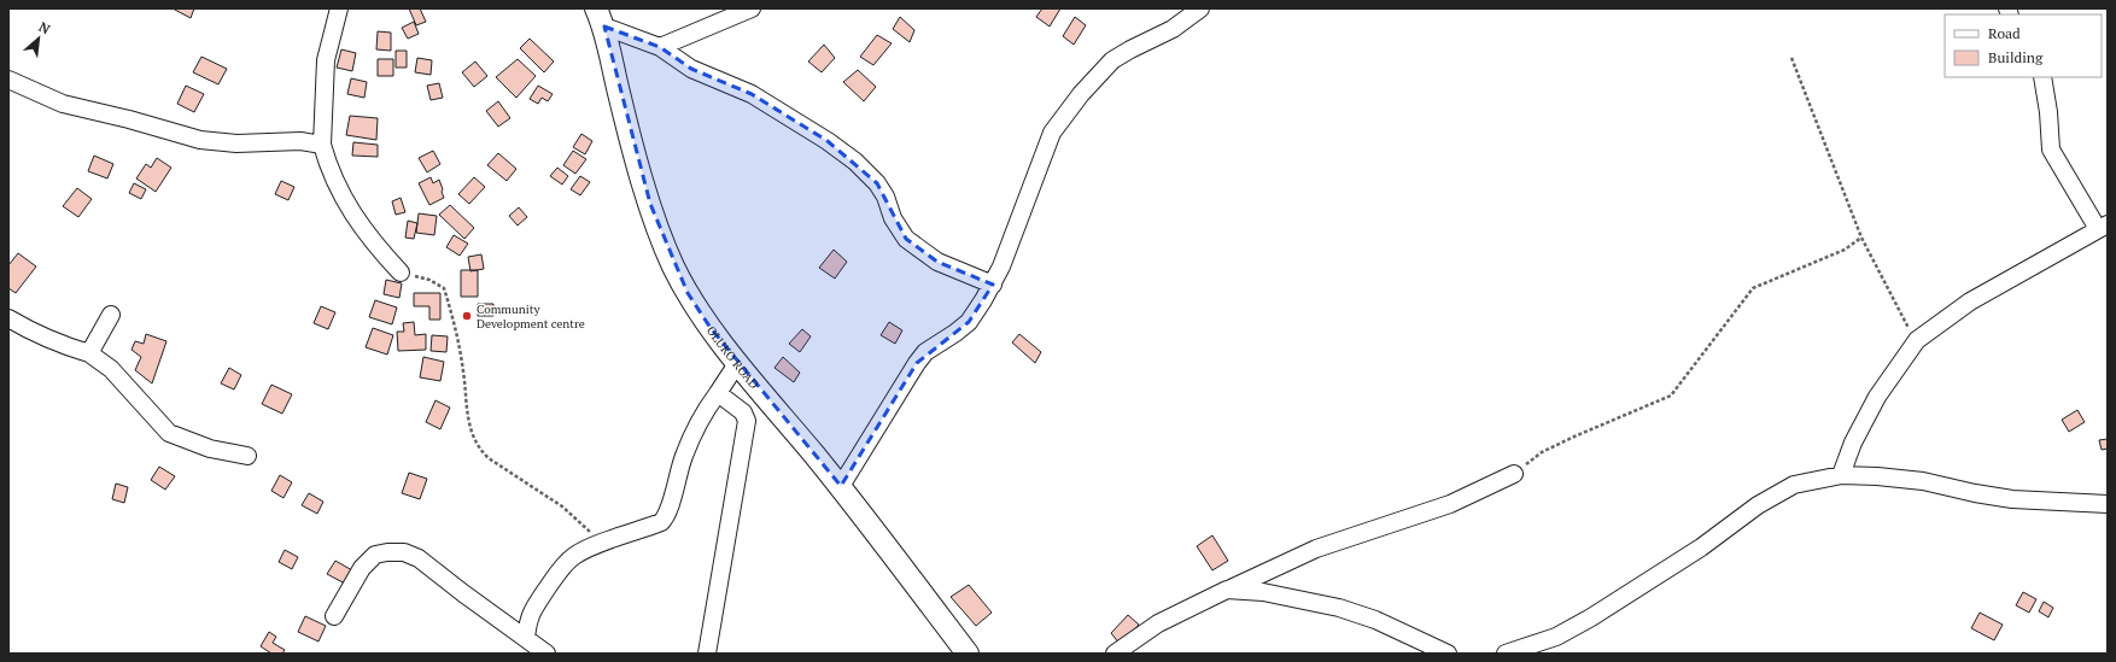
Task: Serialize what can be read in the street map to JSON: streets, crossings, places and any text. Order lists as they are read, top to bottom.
{
  "streets": {
    "main road": ["OLUKO ROAD"]
  },
  "places": ["Community Development centre"],
  "legend": ["Road", "Building"],
  "north": "top right"
}
